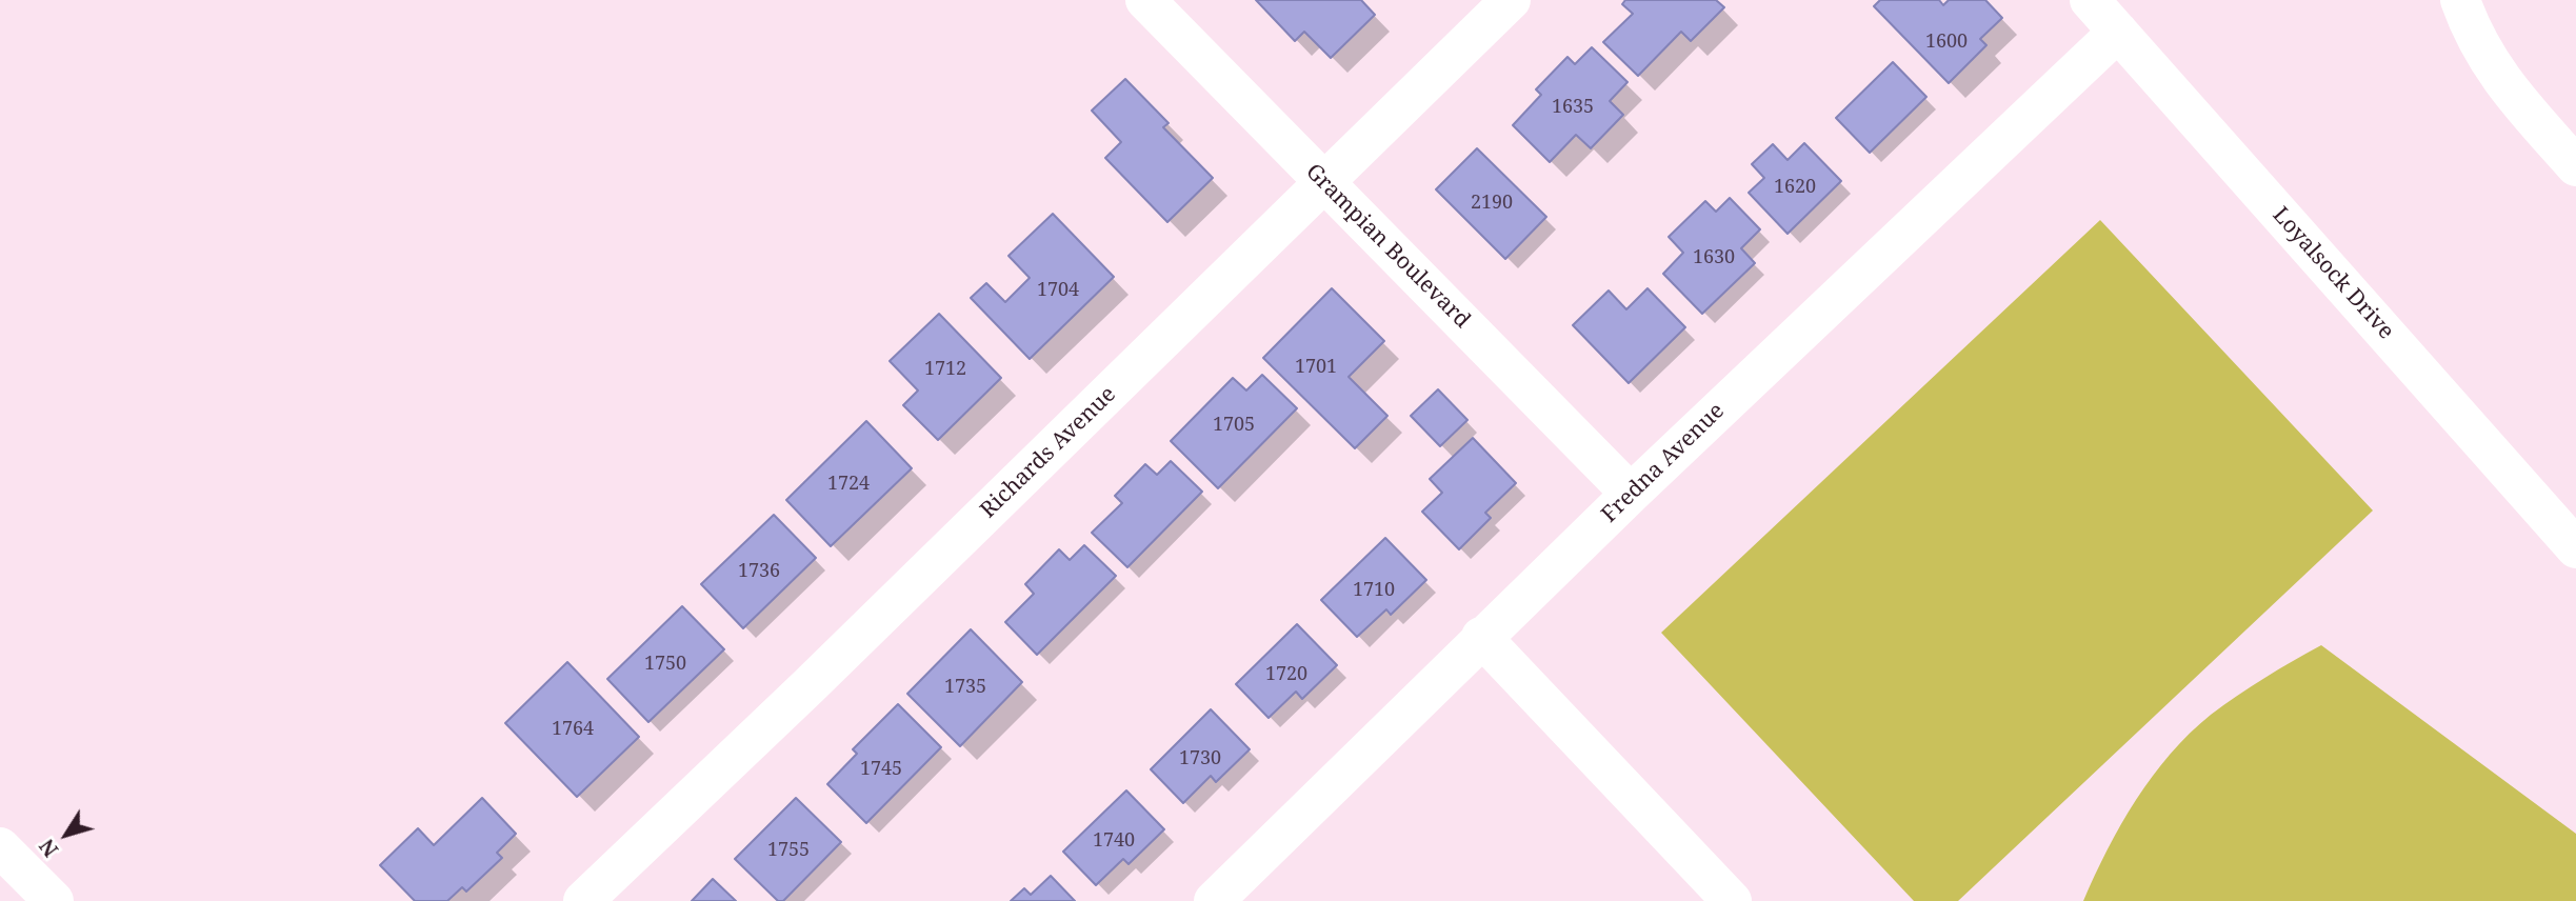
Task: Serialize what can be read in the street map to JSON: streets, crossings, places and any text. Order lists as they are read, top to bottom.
{
  "streets": {
    "street": [
      "Grampian Boulevard",
      "Loyalsock Drive",
      "Richards Avenue",
      "Fredna Avenue"
    ]
  },
  "crossings": [
    ["Grampian Boulevard", "Richards Avenue"],
    ["Grampian Boulevard", "Fredna Avenue"],
    ["Loyalsock Drive", "Fredna Avenue"]
  ],
  "house_numbers": [
    "1600",
    "1635",
    "1620",
    "2190",
    "1630",
    "1704",
    "1701",
    "1712",
    "1705",
    "1724",
    "1736",
    "1710",
    "1750",
    "1720",
    "1735",
    "1764",
    "1730",
    "1745",
    "1740",
    "1755"
  ],
  "north": "bottom left"
}
